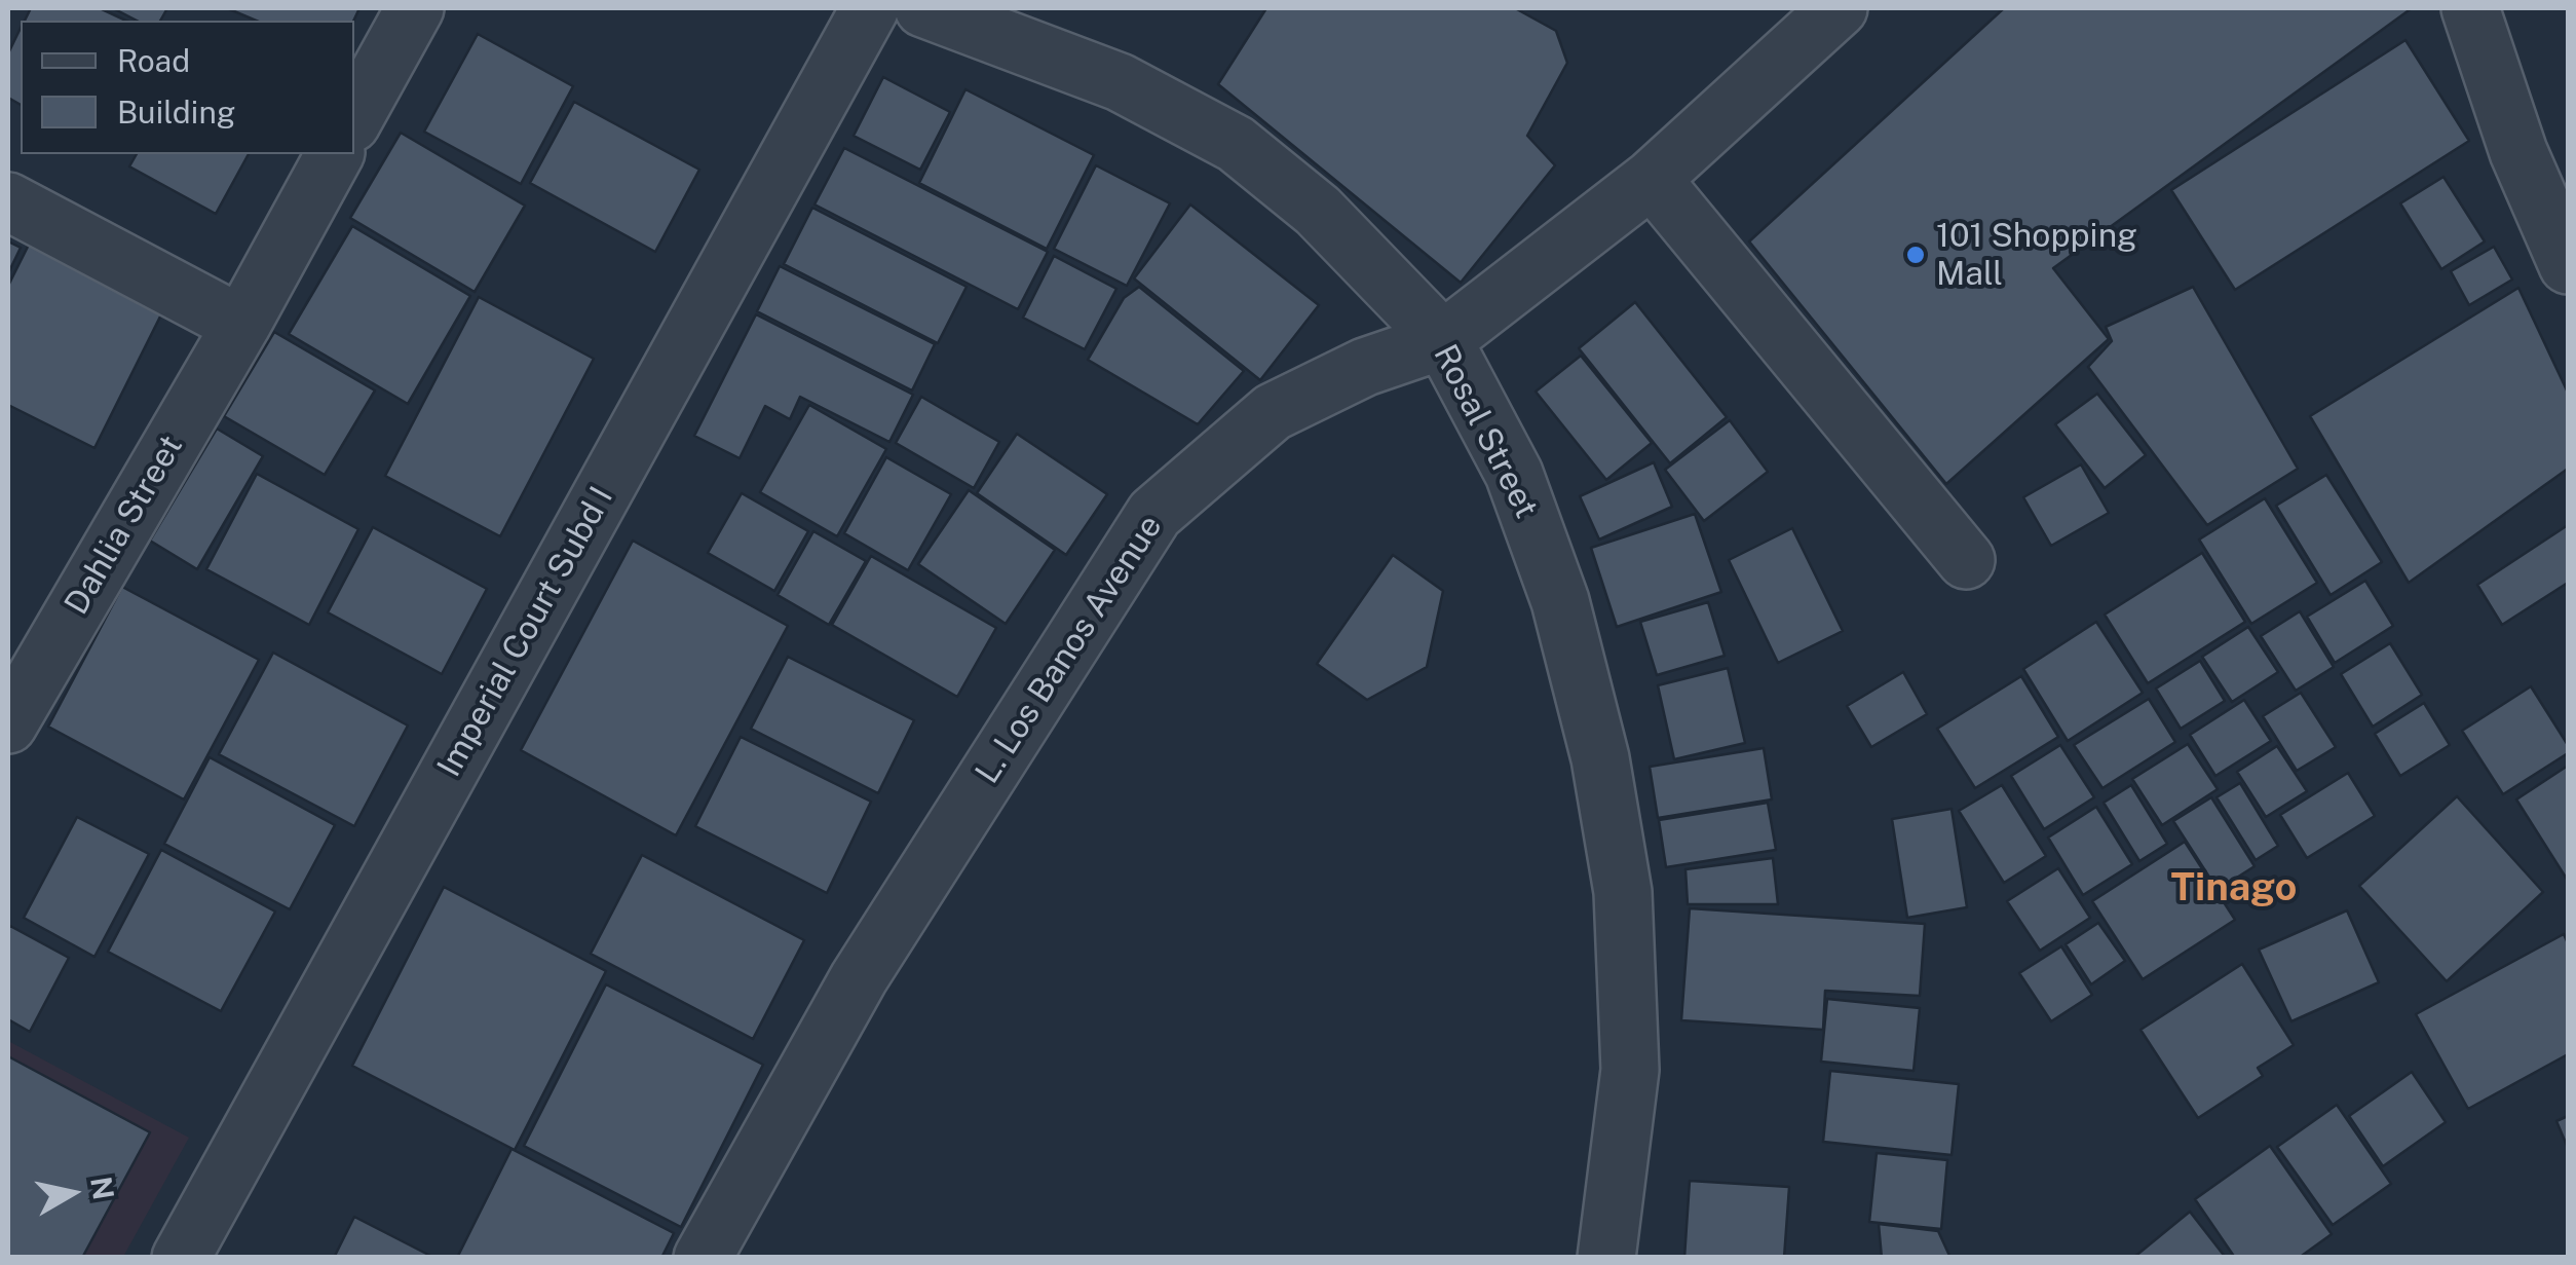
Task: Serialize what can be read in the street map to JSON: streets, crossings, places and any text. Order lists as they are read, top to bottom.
{
  "streets": {
    "street": [
      "Rosal Street",
      "Dahlia Street",
      "Imperial Court Subd I",
      "L. Los Banos Avenue"
    ]
  },
  "crossings": [
    ["Rosal Street", "L. Los Banos Avenue"]
  ],
  "districts": ["Tinago"],
  "places": ["101 Shopping Mall"],
  "legend": ["Road", "Building"],
  "north": "right"
}
